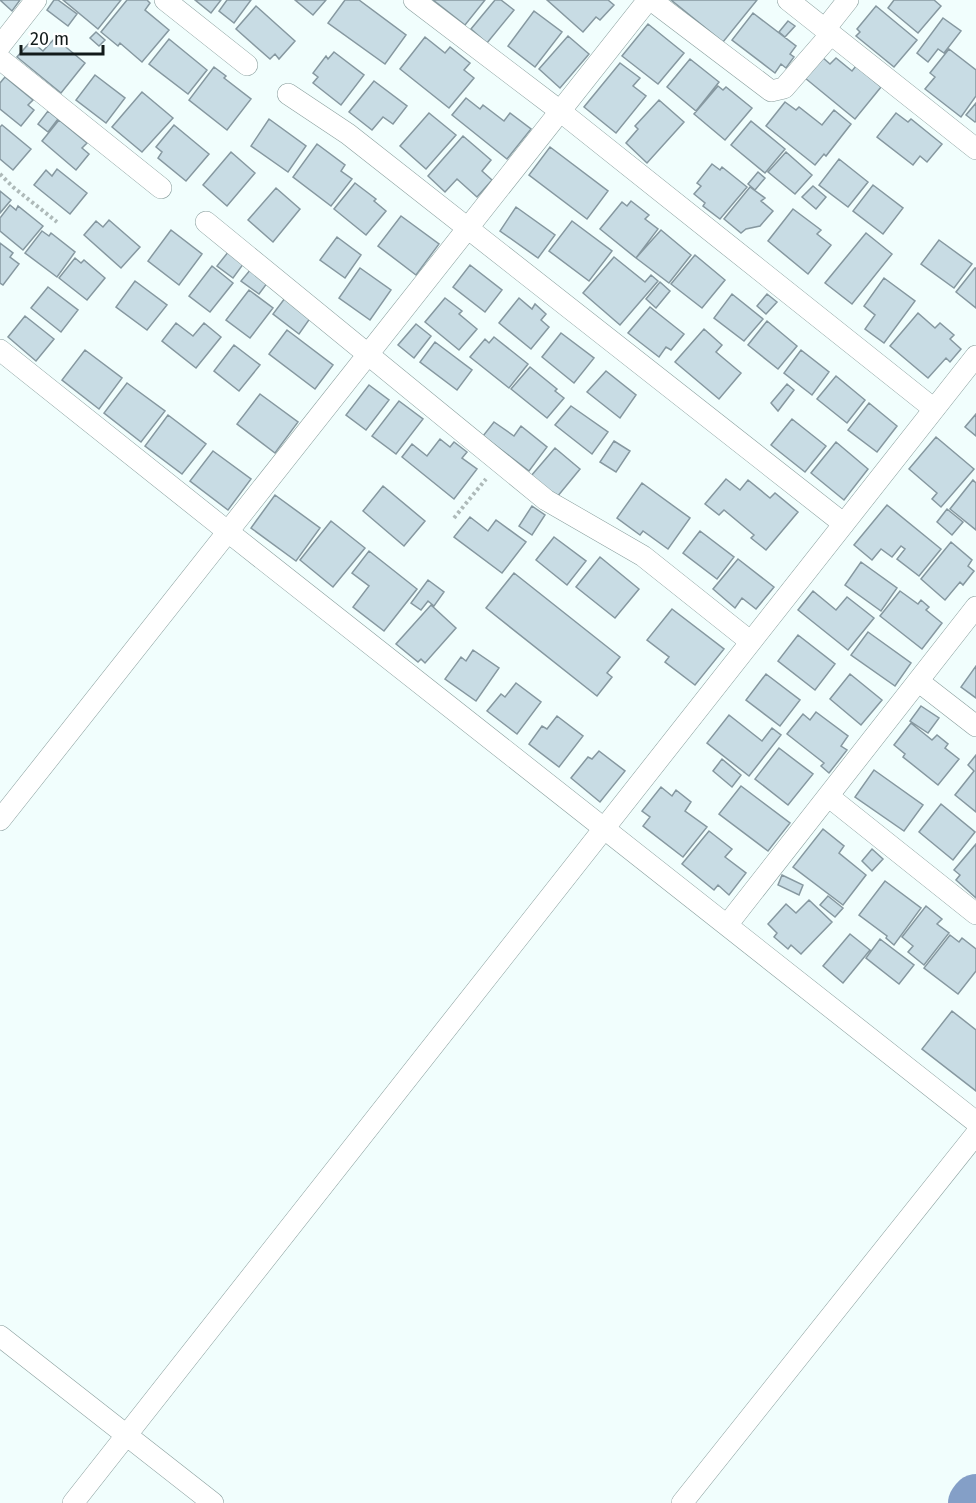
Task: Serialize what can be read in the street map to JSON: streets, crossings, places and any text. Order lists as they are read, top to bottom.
{
  "scale_bar": "20 m"
}
